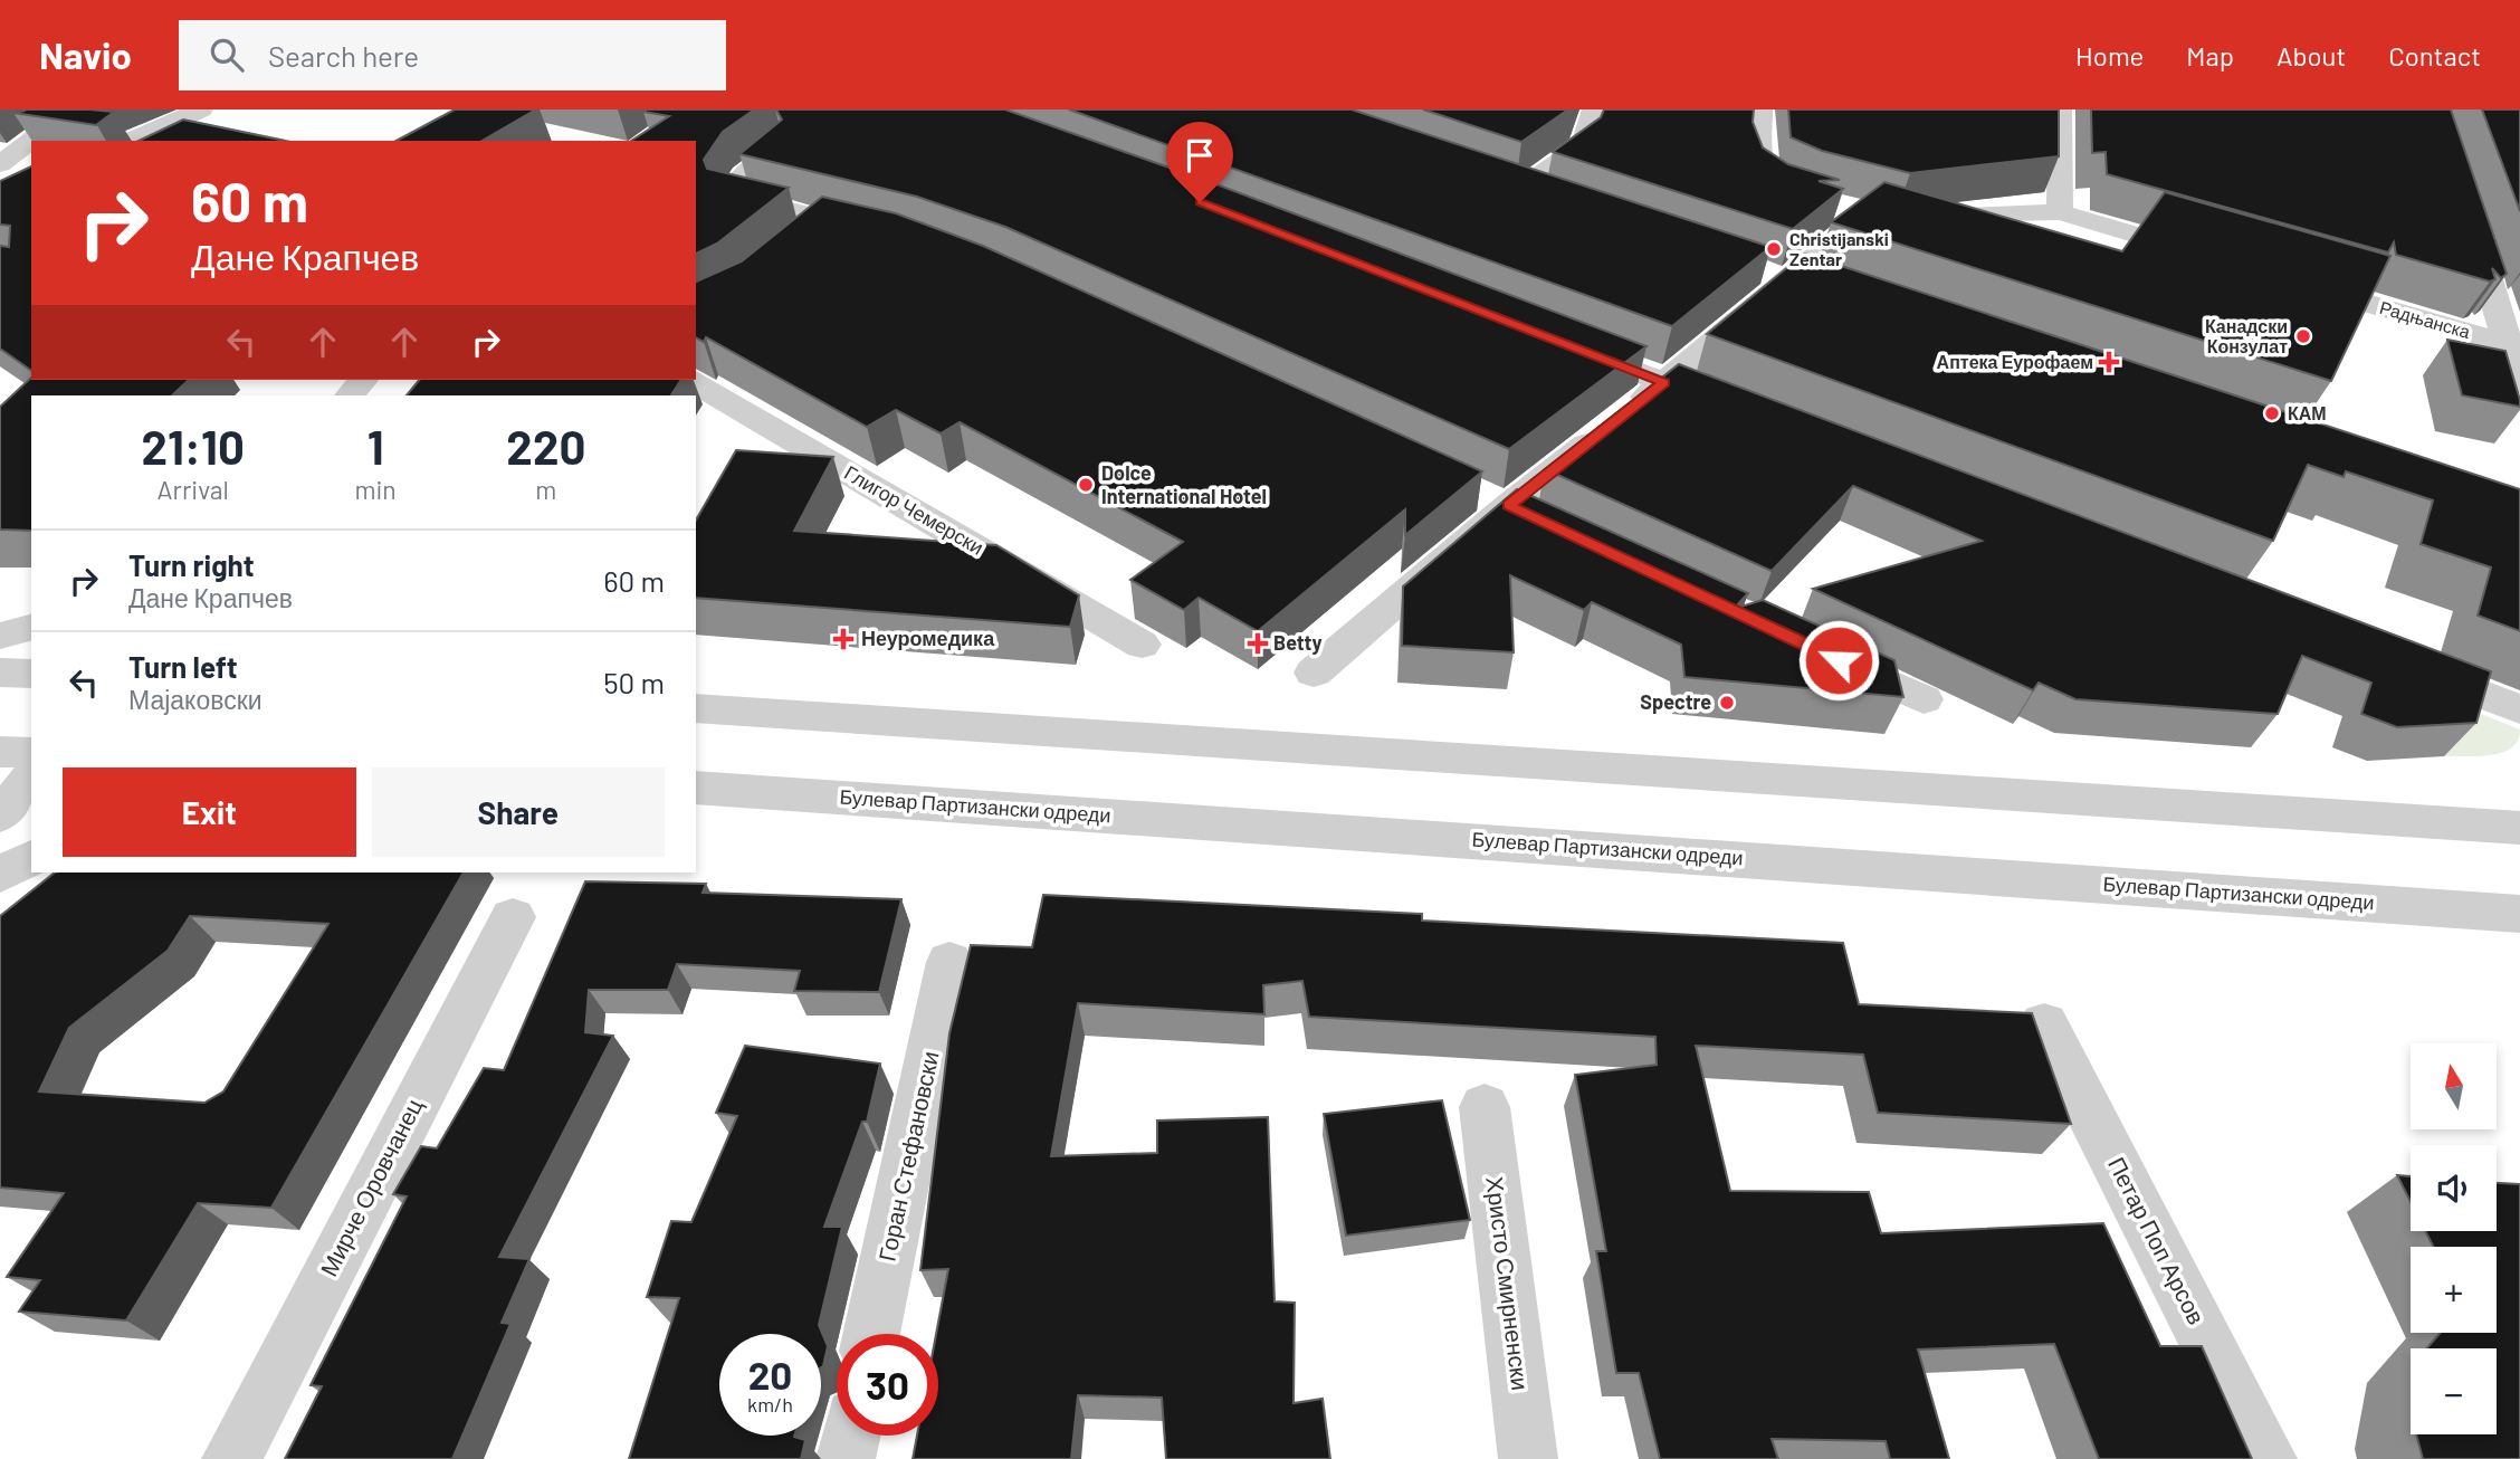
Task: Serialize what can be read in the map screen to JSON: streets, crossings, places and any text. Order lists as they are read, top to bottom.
{
  "streets": {
    "street": [
      "Радњанска",
      "Глигор Чемерски",
      "Булевар Партизански одреди",
      "Горан Стефановски",
      "Мирче Оровчанец",
      "Петар Поп Арсов",
      "Христо Смирненски"
    ]
  },
  "places": {
    "other": [
      "Christijanski Zentar",
      "Канадски Конзулат",
      "КАМ",
      "Dolce International Hotel",
      "Spectre"
    ],
    "health": ["Аптека Еурофаем", "Неуромедика", "Betty"]
  },
  "north": "top",
  "page": {
    "header": "Navio",
    "search": "Search here",
    "nav": [
      "Home",
      "Map",
      "About",
      "Contact"
    ],
    "turn": ["60 m", "Дане Крапчев"],
    "eta": [
      "21:10",
      "Arrival",
      "1",
      "min",
      "220",
      "m"
    ],
    "list": [
      {
        "name": "Turn right",
        "note": "Дане Крапчев",
        "value": "60 m"
      },
      {
        "name": "Turn left",
        "note": "Мајаковски",
        "value": "50 m"
      }
    ],
    "buttons": ["Exit", "Share"],
    "map_buttons": ["+", "−"],
    "speed": "20 km/h",
    "limit": "30"
  }
}
